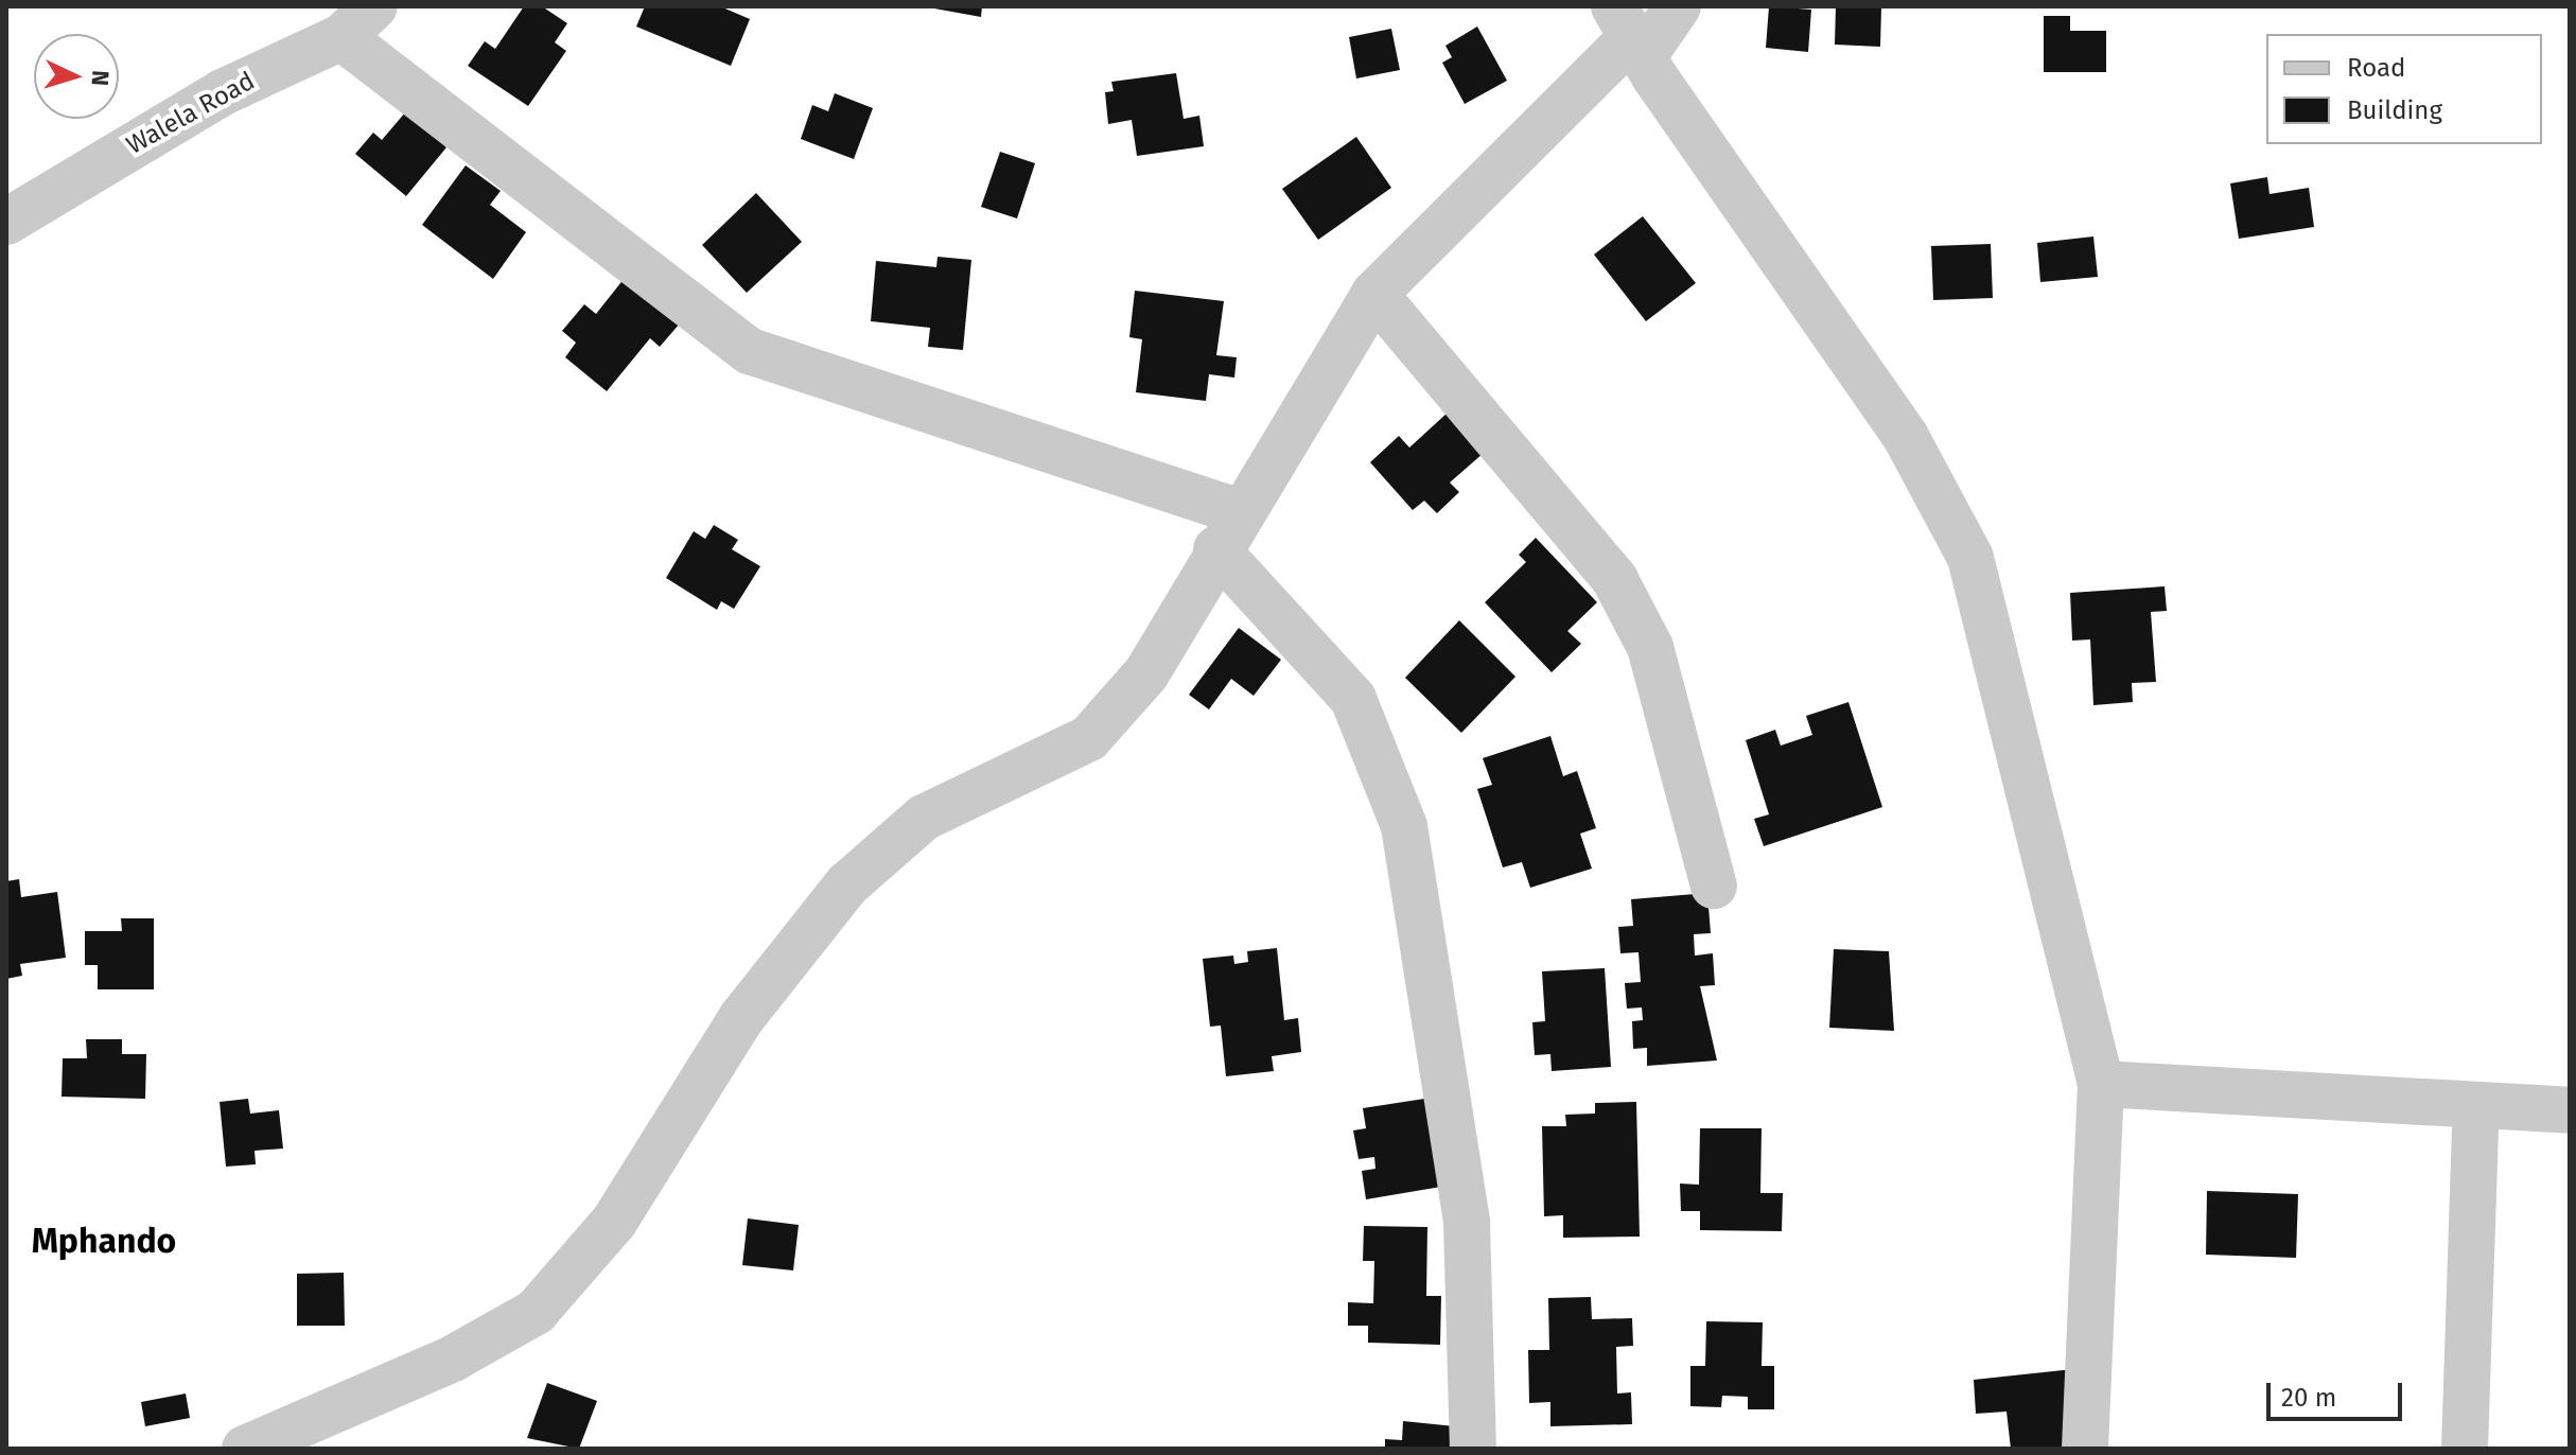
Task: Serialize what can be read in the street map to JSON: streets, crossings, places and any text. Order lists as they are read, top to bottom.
{
  "streets": {
    "street": ["Walela Road"]
  },
  "districts": ["Mphando"],
  "legend": ["Road", "Building"],
  "scale_bar": "20 m",
  "north": "right"
}
